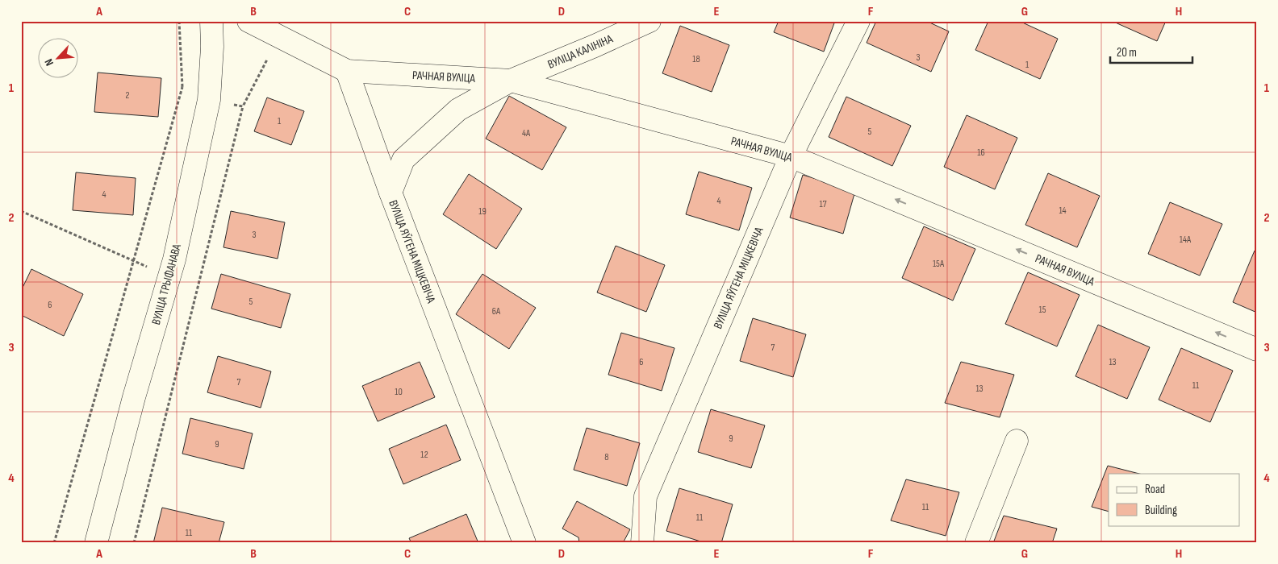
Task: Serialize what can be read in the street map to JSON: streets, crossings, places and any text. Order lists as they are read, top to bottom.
{
  "streets": {
    "street": [
      "ВУЛІЦА КАЛІНІНА",
      "РАЧНАЯ ВУЛІЦА",
      "ВУЛІЦА ЯЎГЕНА МІЦКЕВІЧА",
      "ВУЛІЦА ТРЫФАНАВА"
    ]
  },
  "crossings": [
    ["ВУЛІЦА КАЛІНІНА", "РАЧНАЯ ВУЛІЦА"],
    ["ВУЛІЦА КАЛІНІНА", "ВУЛІЦА ЯЎГЕНА МІЦКЕВІЧА"],
    ["РАЧНАЯ ВУЛІЦА", "ВУЛІЦА ЯЎГЕНА МІЦКЕВІЧА"]
  ],
  "one_way": ["РАЧНАЯ ВУЛІЦА"],
  "house_numbers": [
    "3",
    "18",
    "1",
    "2",
    "1",
    "5",
    "4А",
    "16",
    "4",
    "4",
    "17",
    "14",
    "19",
    "3",
    "14А",
    "15А",
    "5",
    "6",
    "15",
    "6А",
    "7",
    "6",
    "13",
    "7",
    "11",
    "13",
    "10",
    "9",
    "9",
    "12",
    "8",
    "11",
    "11",
    "11"
  ],
  "legend": ["Road", "Building"],
  "scale_bar": "20 m",
  "north": "bottom left",
  "grid": {
    "columns": [
      "A",
      "B",
      "C",
      "D",
      "E",
      "F",
      "G",
      "H"
    ],
    "rows": [
      "1",
      "2",
      "3",
      "4"
    ]
  }
}
